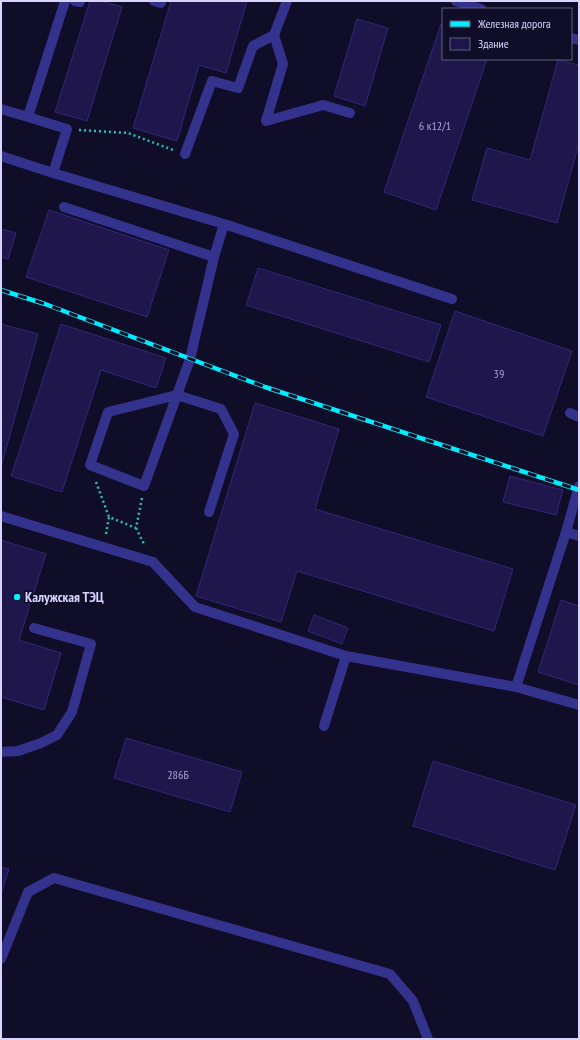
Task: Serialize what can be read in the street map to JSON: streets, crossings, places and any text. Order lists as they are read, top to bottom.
{
  "places": ["Калужская ТЭЦ"],
  "house_numbers": ["6 к12/1", "39", "286Б"],
  "legend": ["Железная дорога", "Здание"]
}
